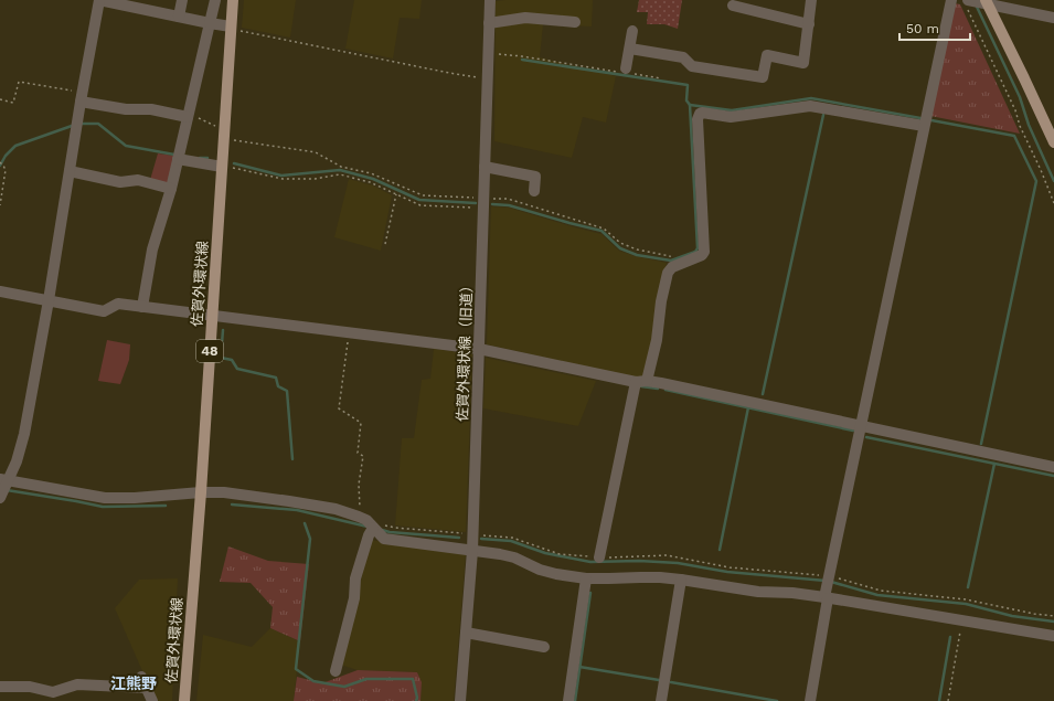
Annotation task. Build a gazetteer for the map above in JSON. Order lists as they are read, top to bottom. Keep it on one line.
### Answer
{"streets":{"main road":["佐賀外環状線","48"],"street":["佐賀外環状線（旧道）"]},"districts":["江熊野"],"scale_bar":"50 m"}
